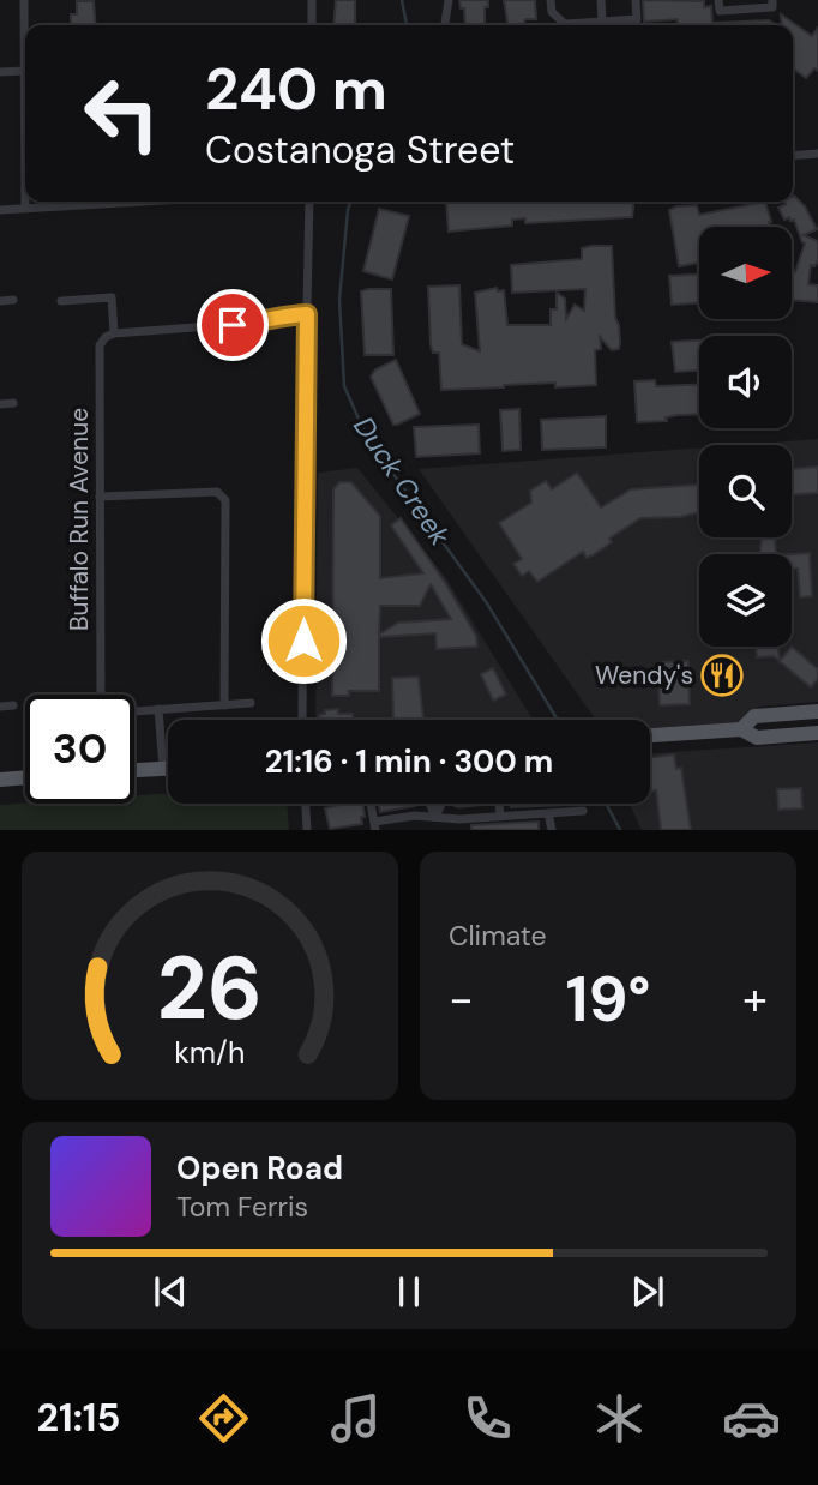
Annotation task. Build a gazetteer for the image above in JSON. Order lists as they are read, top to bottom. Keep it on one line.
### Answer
{"streets":{"street":["Buffalo Run Avenue"]},"water":["Duck Creek"],"places":{"restaurant":["Wendy's"]},"north":"right","page":{"turn":["240 m","Costanoga Street"],"limit":"30","trip":"21:16 · 1 min · 300 m","tile":"Climate","heat":["−","19°","+"],"song":["Open Road","Tom Ferris"],"tabs":"21:15","gauge":["26","km/h"]}}
